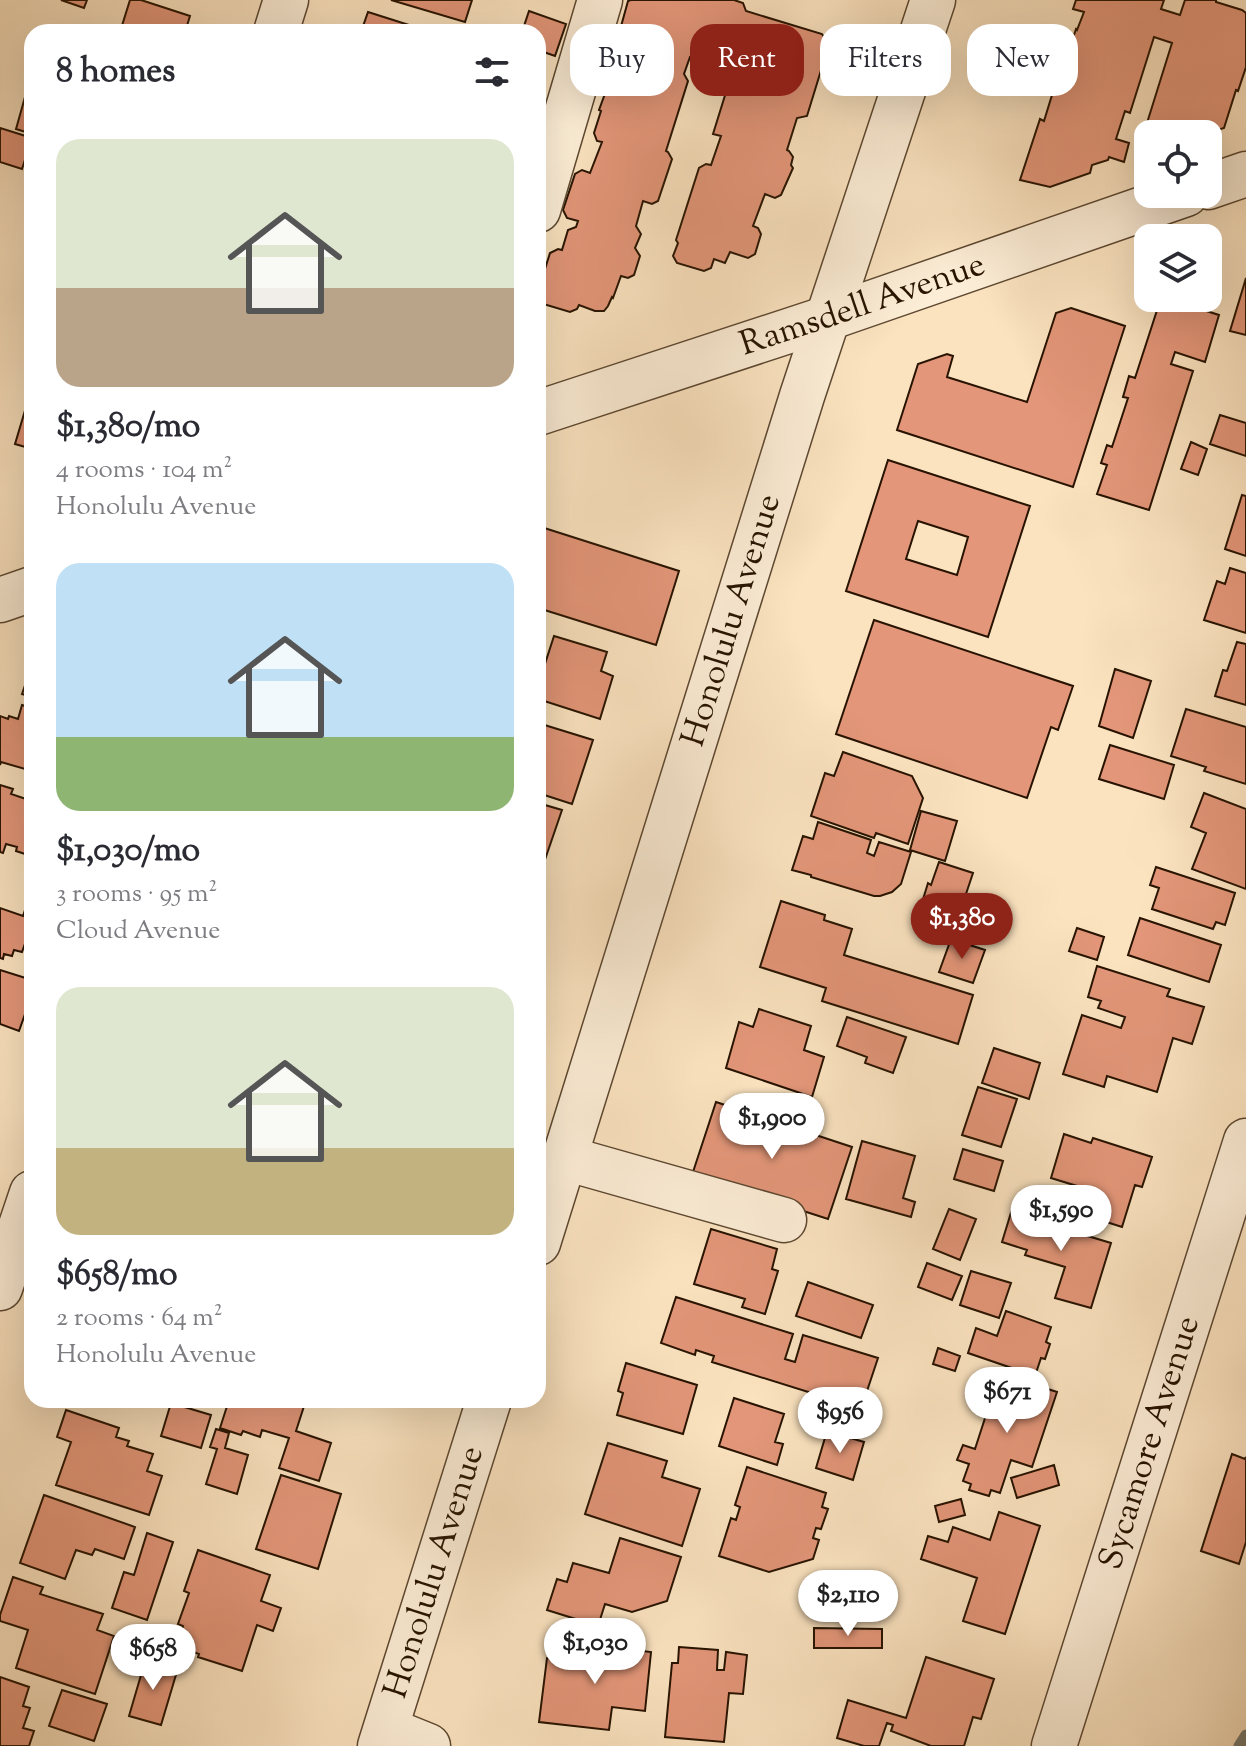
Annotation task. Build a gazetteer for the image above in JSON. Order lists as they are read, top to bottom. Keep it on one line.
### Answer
{"streets":{"street":["Ramsdell Avenue","Honolulu Avenue","Sycamore Avenue"]},"crossings":[["Ramsdell Avenue","Honolulu Avenue"]],"page":{"chip":["Buy","Rent","Filters","New"],"heading":"8 homes","list":[{"name":"$1,380/mo","note":"4 rooms · 104 m² · Honolulu Avenue"},{"name":"$1,030/mo","note":"3 rooms · 95 m² · Cloud Avenue"},{"name":"$658/mo","note":"2 rooms · 64 m² · Honolulu Avenue"}],"price":["$1,380","$1,900","$1,590","$671","$956","$2,110","$1,030","$658"]}}
